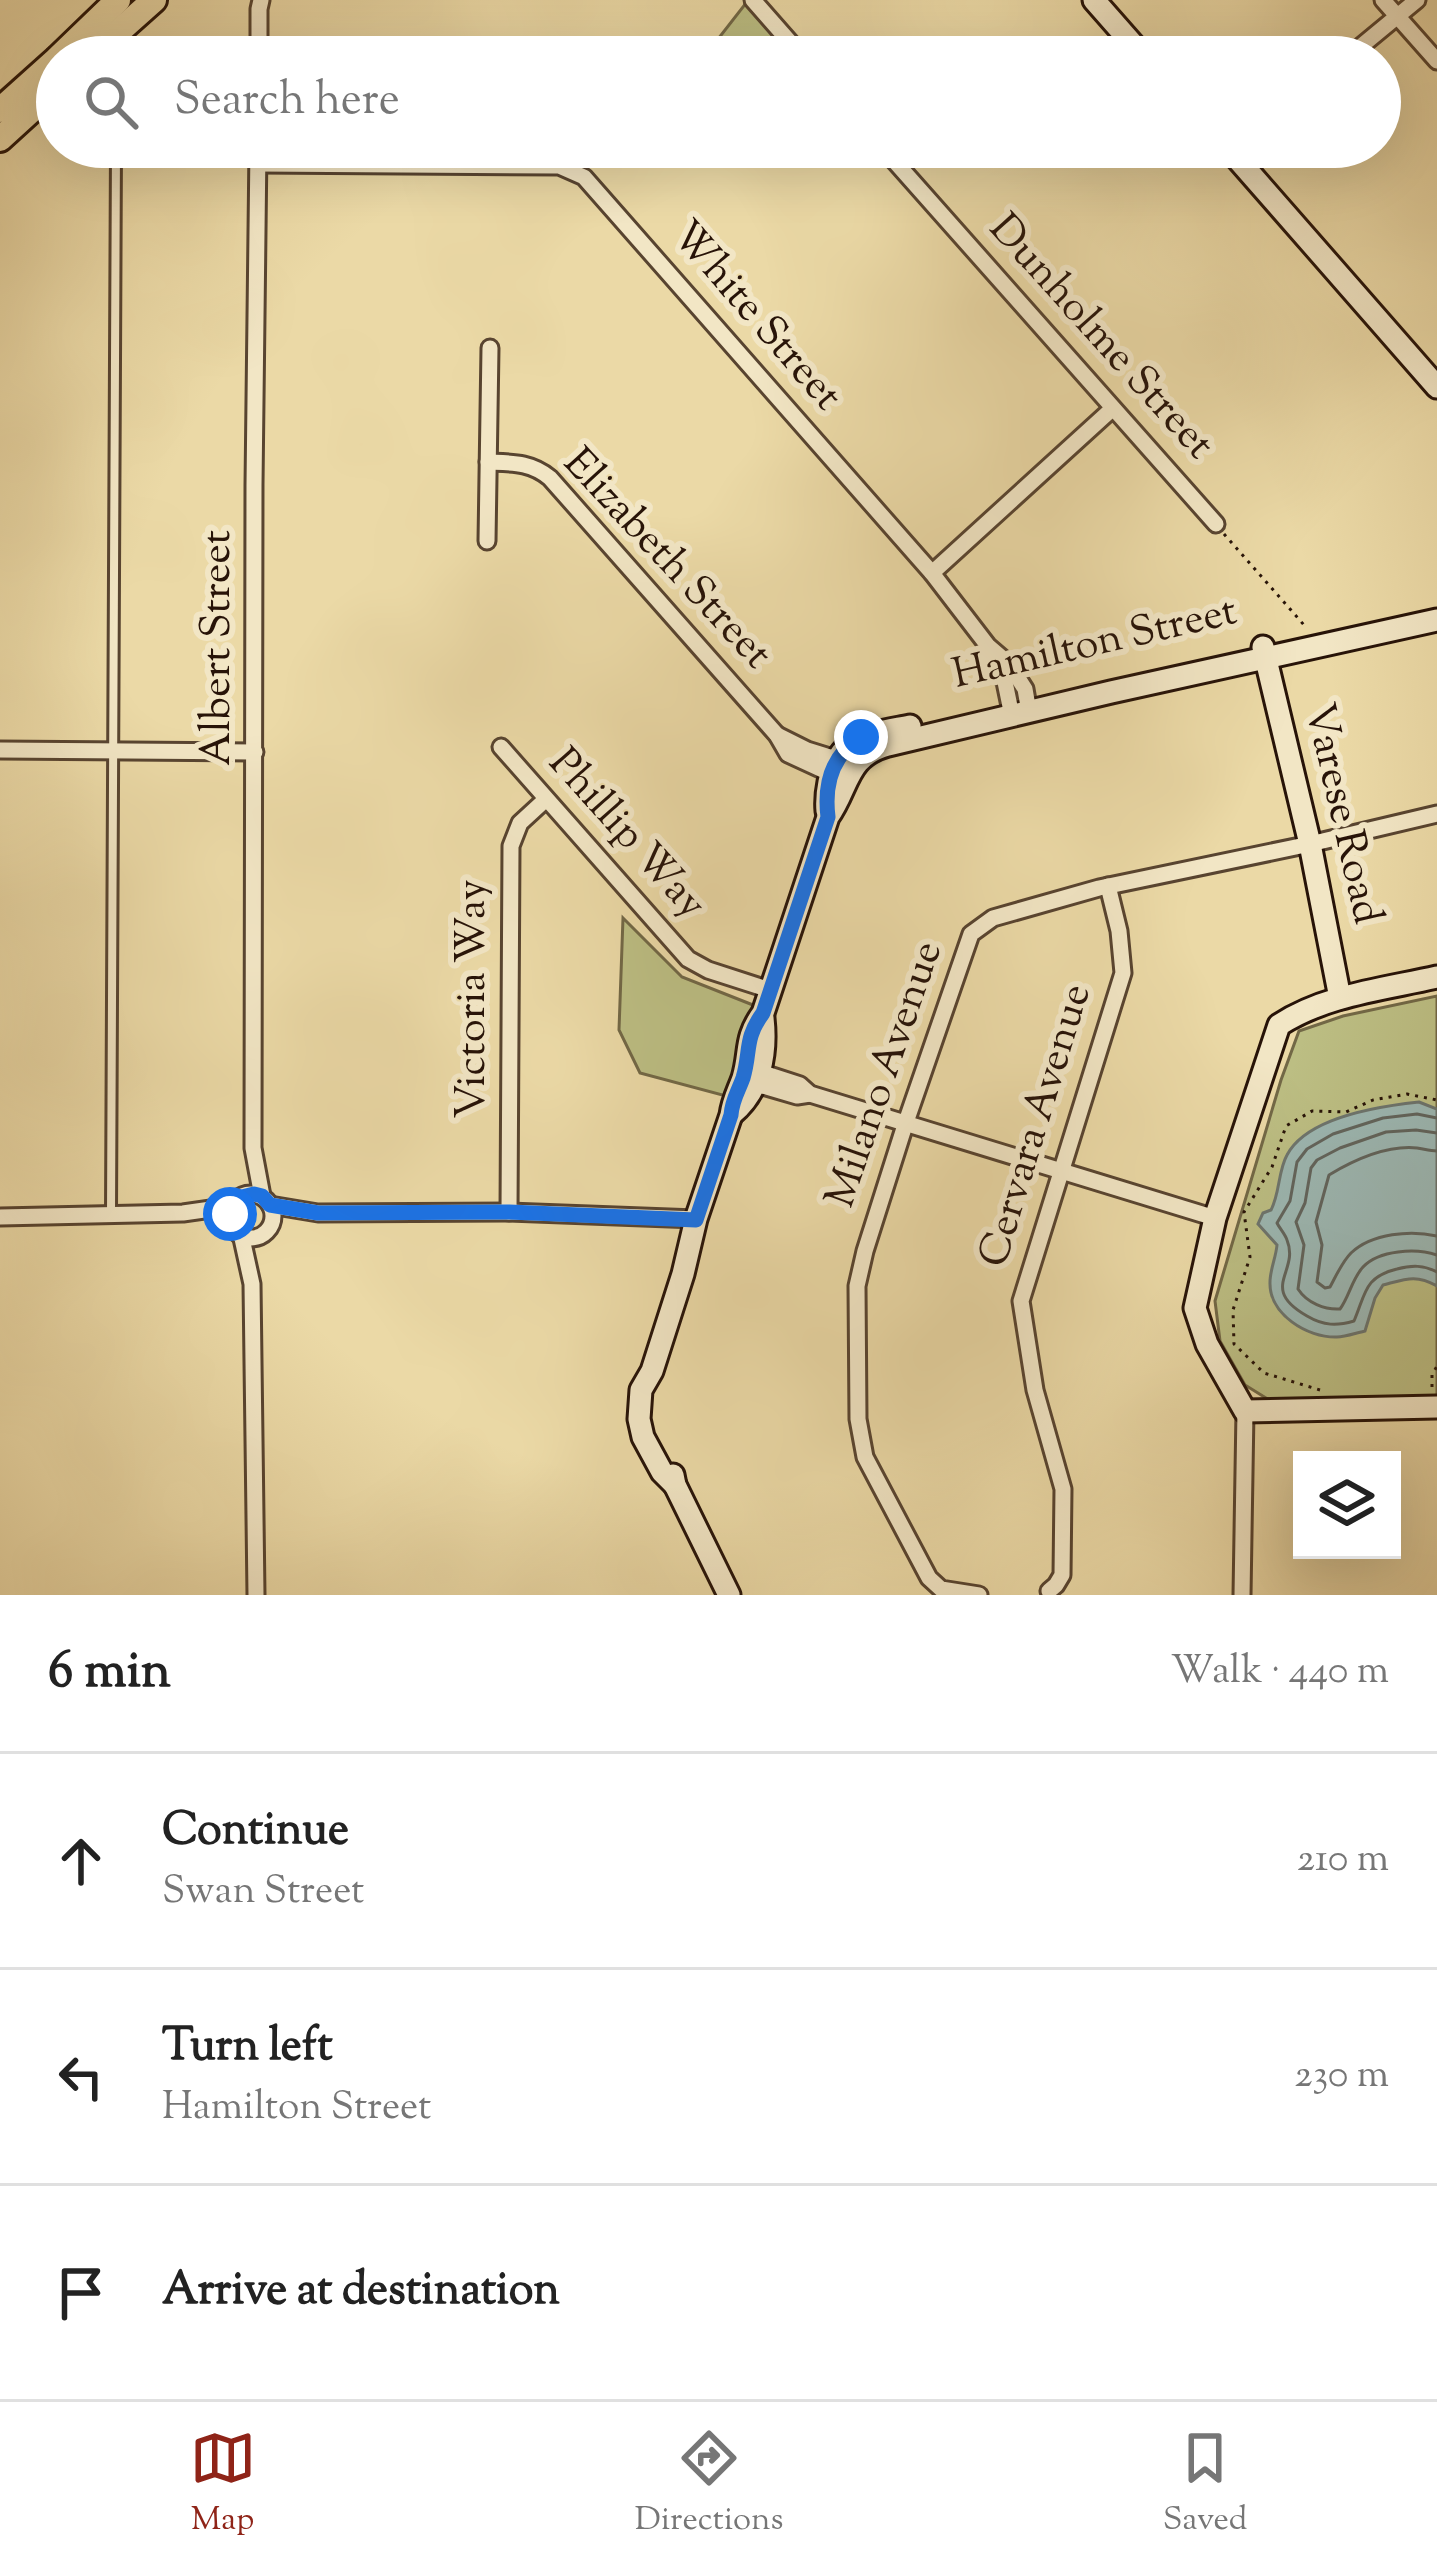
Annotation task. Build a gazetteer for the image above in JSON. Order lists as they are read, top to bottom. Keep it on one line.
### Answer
{"streets":{"street":["White Street","Dunholme Street","Elizabeth Street","Hamilton Street","Albert Street","Varese Road","Phillip Way","Victoria Way","Milano Avenue","Cervara Avenue"]},"crossings":[["White Street","Hamilton Street"],["Elizabeth Street","Hamilton Street"],["Hamilton Street","Varese Road"],["Varese Road","Milano Avenue"],["Phillip Way","Victoria Way"],["Milano Avenue","Cervara Avenue"]],"page":{"search":"Search here","heading":["6 min","Walk · 440 m"],"list":[["Continue","Swan Street","210 m"],["Turn left","Hamilton Street","230 m"],"Arrive at destination"],"nav":["Map","Directions","Saved"]}}
